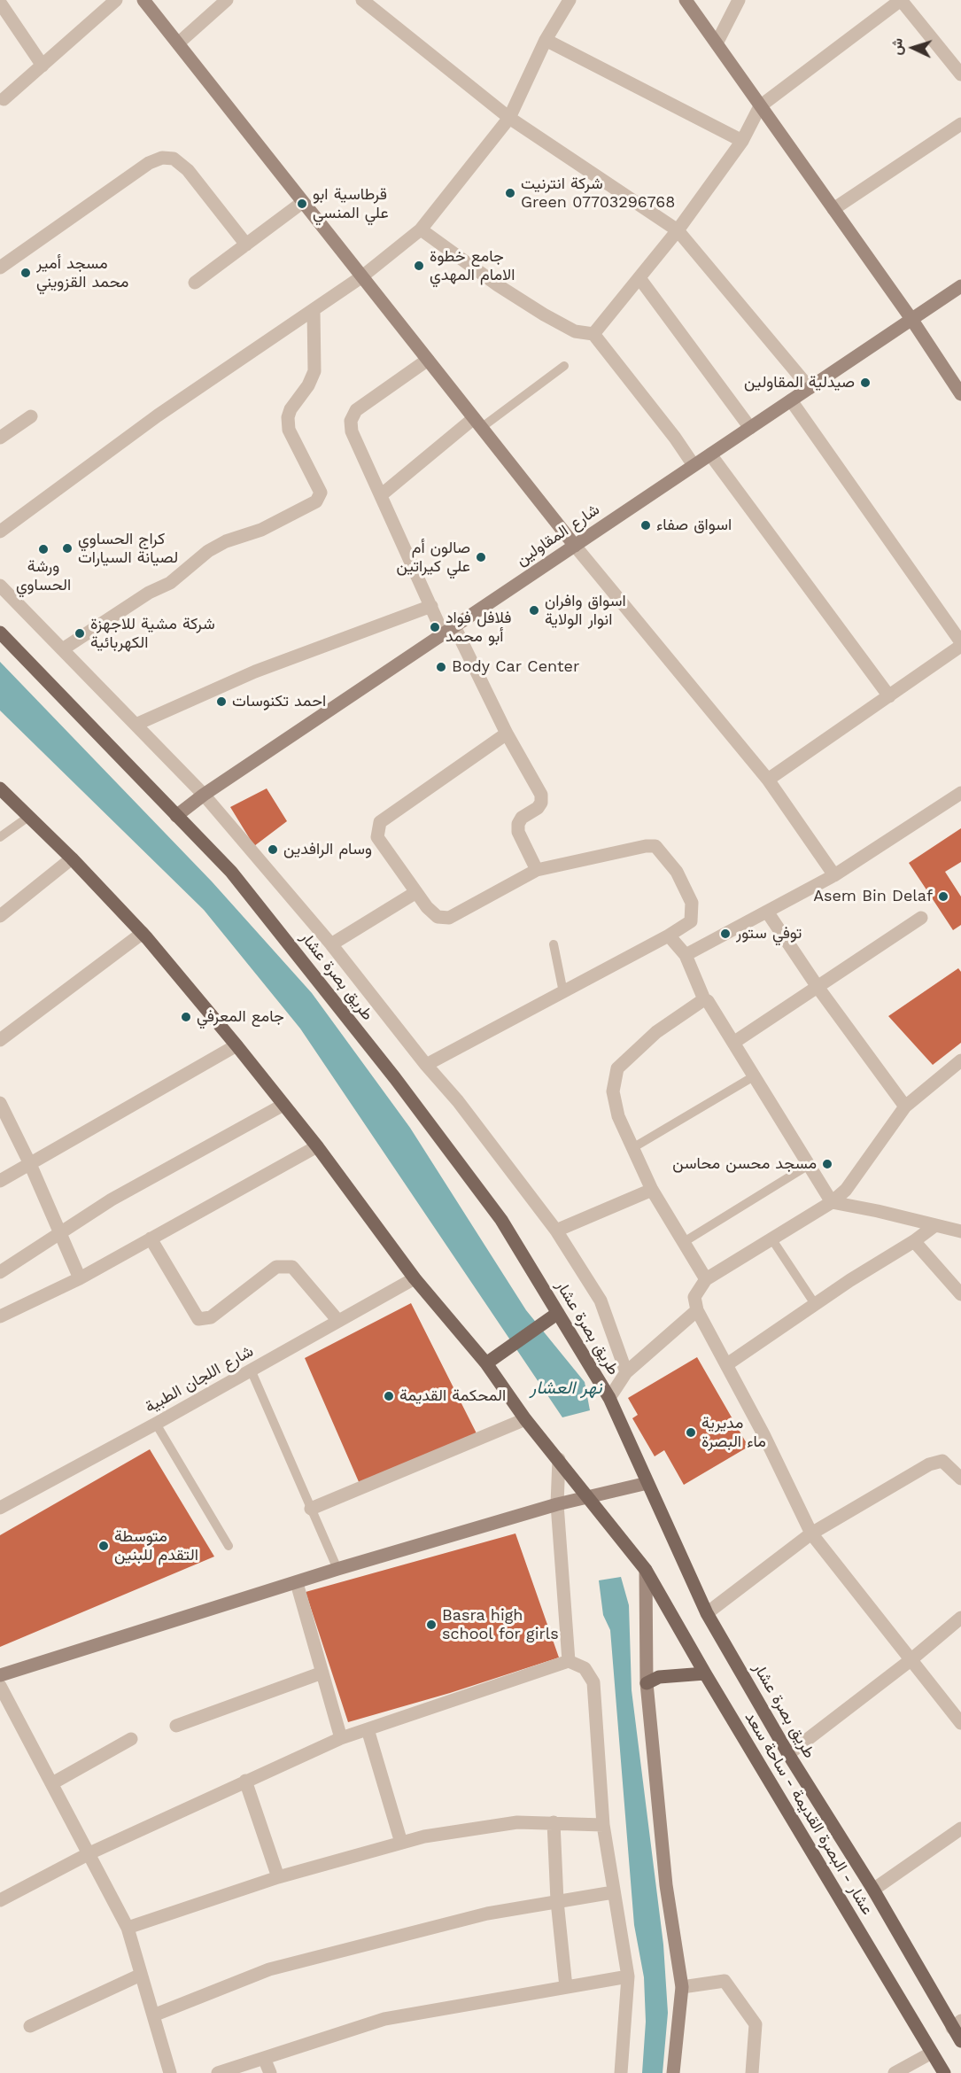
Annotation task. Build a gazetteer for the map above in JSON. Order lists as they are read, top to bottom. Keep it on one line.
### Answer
{"streets":{"main road":["طريق بصرة عشار","عشار - البصرة القديمة - ساحة سعد"],"street":["شارع المقاولين","شارع اللجان الطبية"]},"crossings":[["شارع المقاولين","طريق بصرة عشار"],["شارع اللجان الطبية","عشار - البصرة القديمة - ساحة سعد"]],"water":["نهر العشار"],"places":["شركة انترنيت Green 07703296768","قرطاسية ابو علي المنسي","جامع خطوة الامام المهدي","مسجد أمير محمد القزويني","صيدلية المقاولين","اسواق صفاء","كراج الحساوي لصيانة السيارات","ورشة الحساوي","صالون أم علي كيراتين","اسواق وافران انوار الولاية","فلافل فواد أبو محمد","شركة مشية للاجهزة الكهربائية","Body Car Center","احمد تكنوسات","وسام الرافدين","Asem Bin Delaf","توفي ستور","جامع المعرفي","مسجد محسن محاسن","المحكمة القديمة","مديرية ماء البصرة","متوسطة التقدم للبنين","Basra high school for girls"],"north":"left"}
